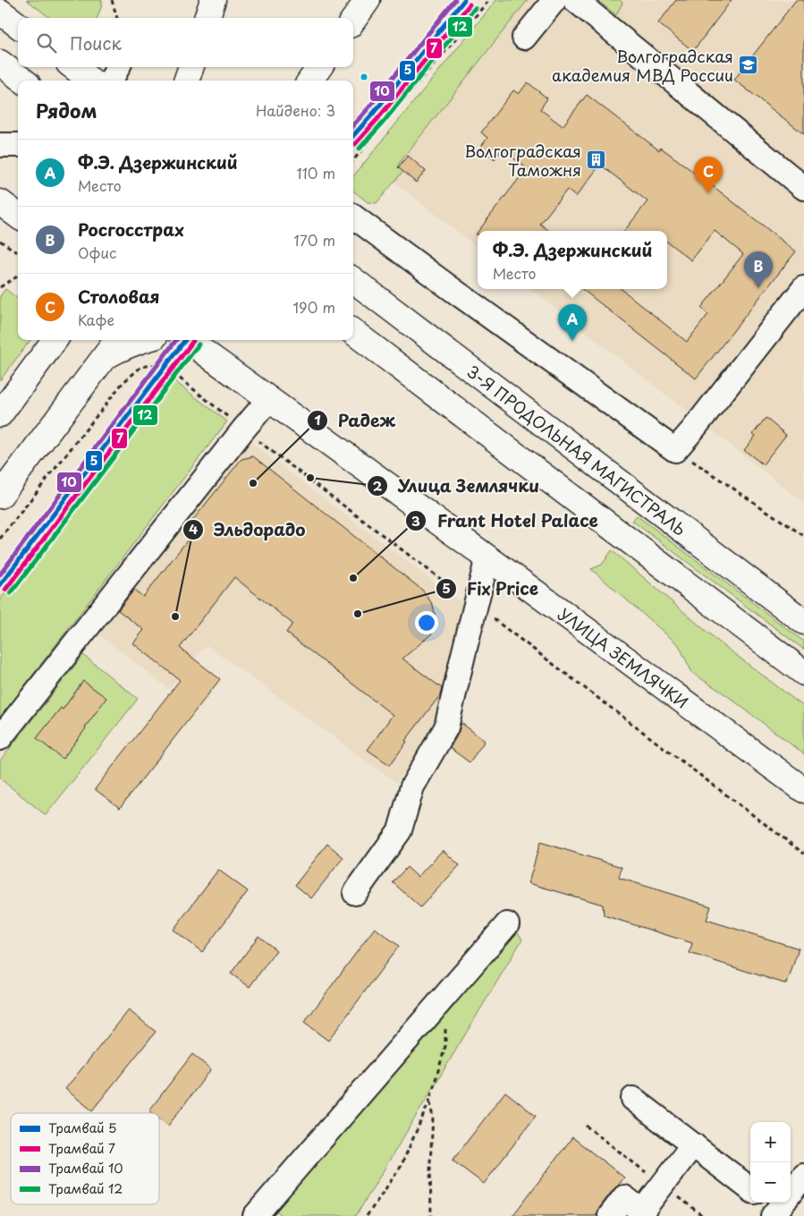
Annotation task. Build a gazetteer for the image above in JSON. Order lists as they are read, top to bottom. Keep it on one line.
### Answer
{"streets":{"main road":["3-Я ПРОДОЛЬНАЯ МАГИСТРАЛЬ","УЛИЦА ЗЕМЛЯЧКИ"]},"places":{"school or university":["Волгоградская академия МВД России"],"building":["Волгоградская Таможня"],"other":["Улица Землячки","Радеж","Frant Hotel Palace","Fix Price","Эльдорадо"]},"lines":["tram line 5","tram line 10","tram line 7","tram line 12"],"legend":["Трамвай 5","Трамвай 7","Трамвай 10","Трамвай 12"],"page":{"search":"Поиск","heading":["Рядом","Найдено: 3"],"list":[{"mark":"A","name":"Ф.Э. Дзержинский","note":"Место","value":"110 m"},{"mark":"B","name":"Росгосстрах","note":"Офис","value":"170 m"},{"mark":"C","name":"Столовая","note":"Кафе","value":"190 m"}],"pins":["C","B","A"],"popup":["Ф.Э. Дзержинский","Место"],"map_buttons":["+","−"]}}
